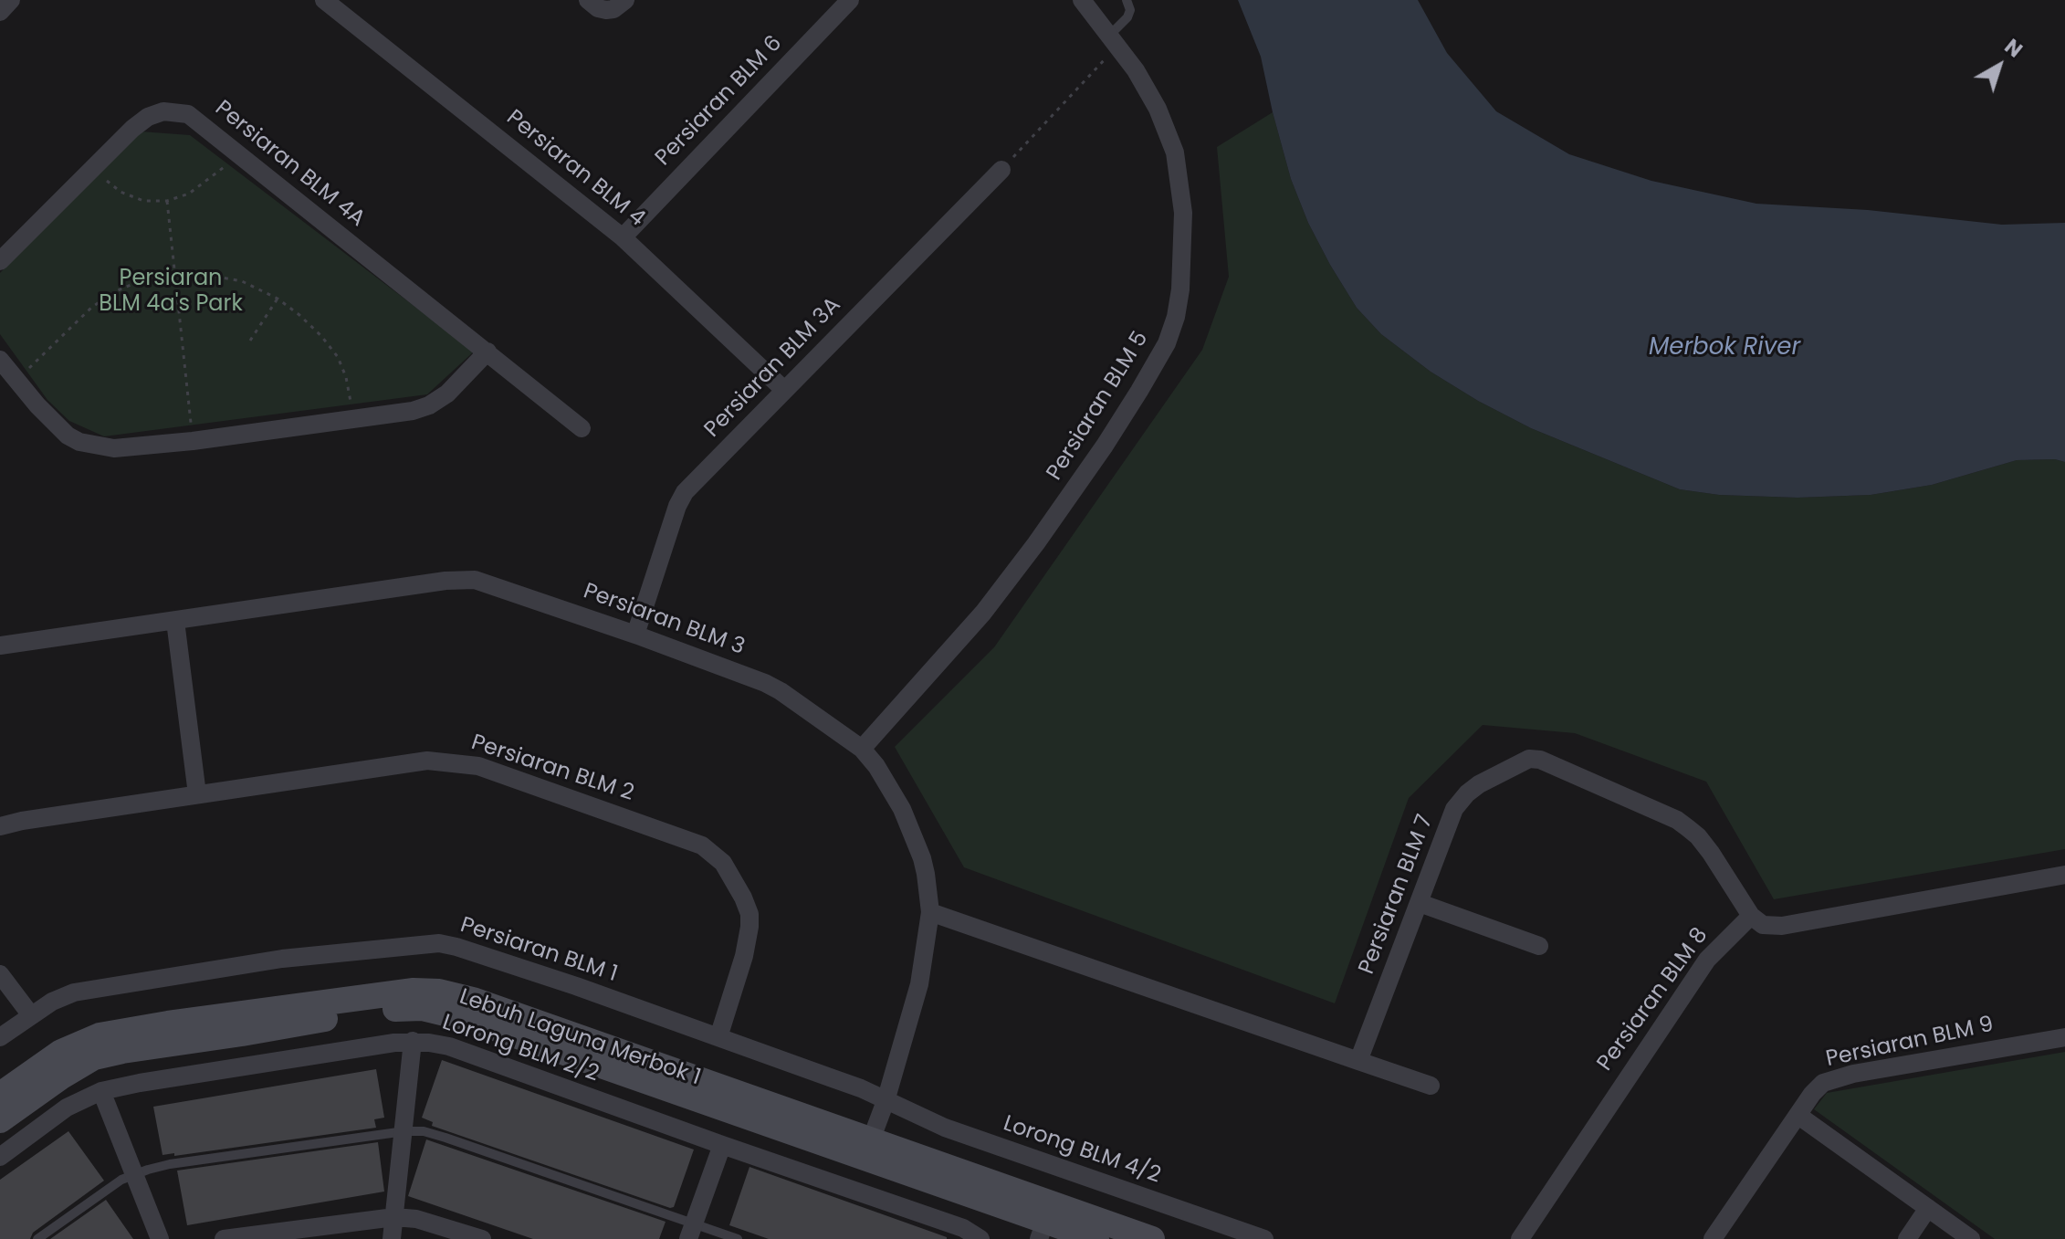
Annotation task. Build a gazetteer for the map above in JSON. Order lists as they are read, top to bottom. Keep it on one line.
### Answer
{"streets":{"street":["Persiaran BLM 6","Persiaran BLM 4A","Persiaran BLM 4","Persiaran BLM 3A","Persiaran BLM 5","Persiaran BLM 3","Persiaran BLM 2","Persiaran BLM 7","Persiaran BLM 1","Persiaran BLM 8","Lebuh Laguna Merbok 1","Persiaran BLM 9","Lorong BLM 2/2","Lorong BLM 4/2"]},"crossings":[["Persiaran BLM 6","Persiaran BLM 4"],["Persiaran BLM 4","Persiaran BLM 3A"],["Persiaran BLM 3A","Persiaran BLM 3"],["Persiaran BLM 5","Persiaran BLM 3"],["Persiaran BLM 3","Persiaran BLM 1"],["Persiaran BLM 3","Lebuh Laguna Merbok 1"],["Persiaran BLM 3","Lorong BLM 4/2"],["Persiaran BLM 2","Persiaran BLM 1"],["Persiaran BLM 7","Persiaran BLM 8"],["Persiaran BLM 1","Lorong BLM 4/2"]],"water":["Merbok River"],"parks":["Persiaran BLM 4a's Park"],"north":"top right"}
